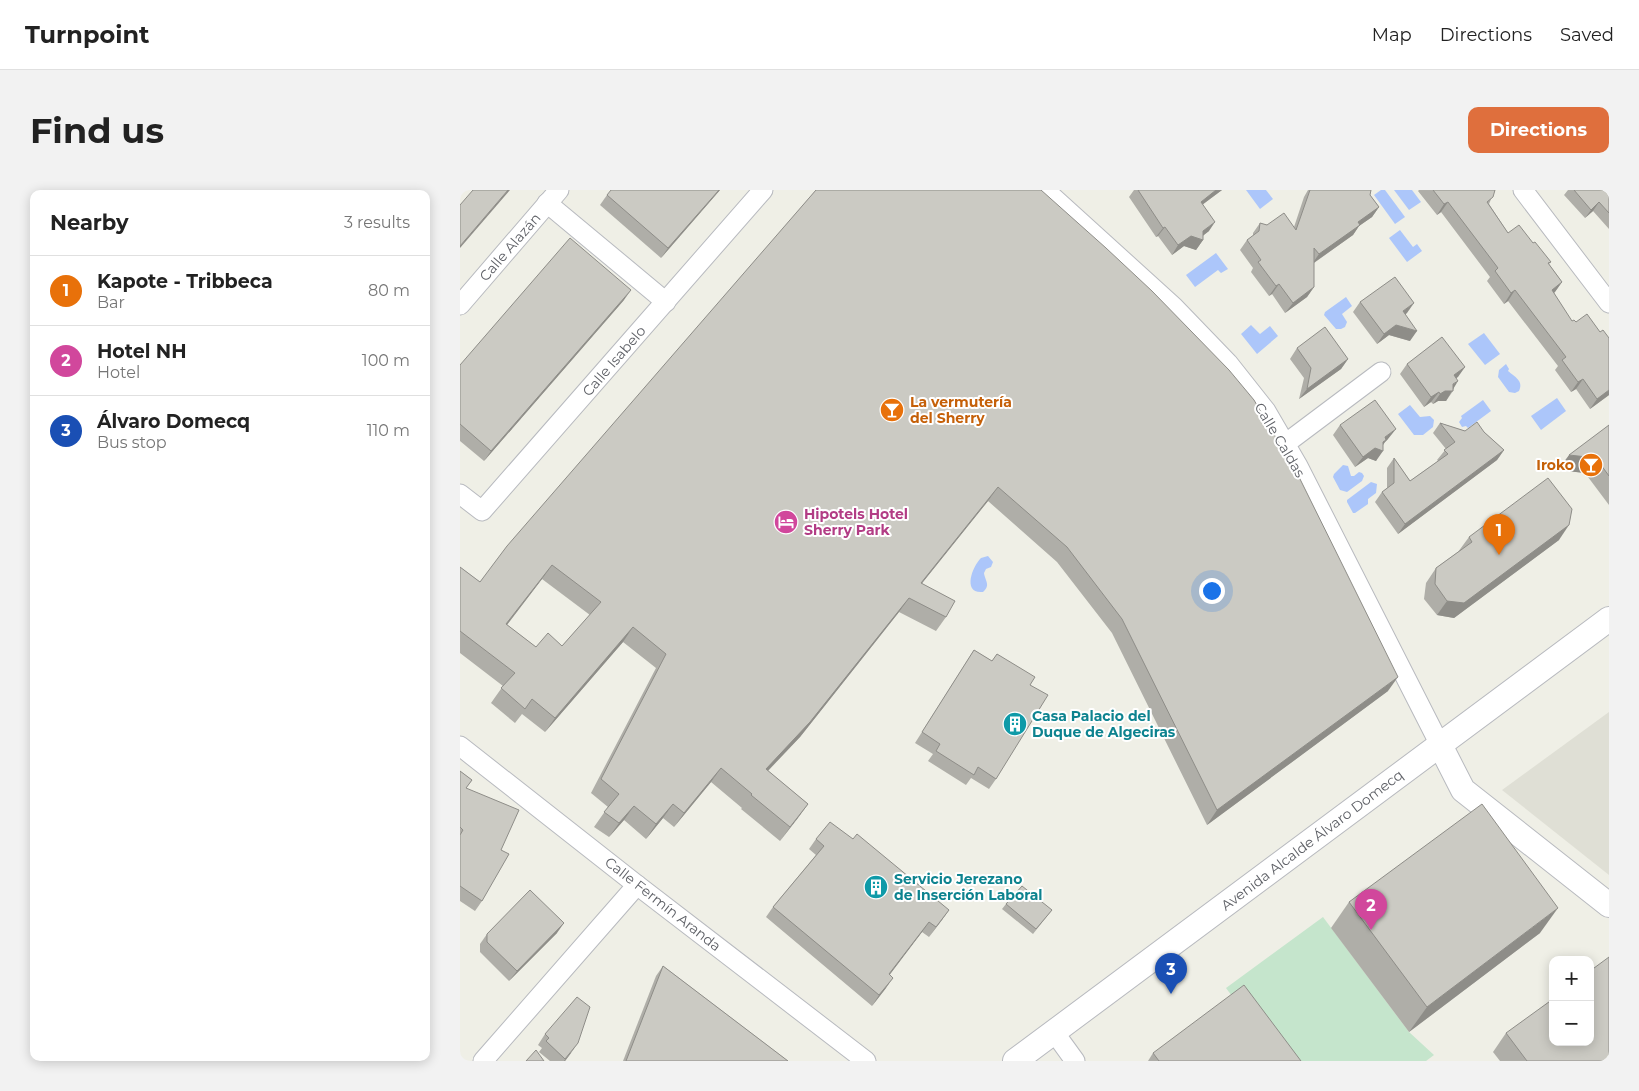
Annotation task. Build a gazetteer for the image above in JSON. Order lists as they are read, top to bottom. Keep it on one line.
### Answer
{"streets":{"street":["Calle Alazán","Calle Isabelo","Calle Caldas","Avenida Alcalde Álvaro Domecq","Calle Fermín Aranda"]},"crossings":[["Calle Caldas","Avenida Alcalde Álvaro Domecq"]],"places":{"bar":["La vermutería del Sherry","Iroko"],"hotel":["Hipotels Hotel Sherry Park"],"building":["Casa Palacio del Duque de Algeciras","Servicio Jerezano de Inserción Laboral"]},"page":{"header":"Turnpoint","nav":["Map","Directions","Saved"],"buttons":"Directions","title":"Find us","heading":["Nearby","3 results"],"list":[{"mark":"1","name":"Kapote - Tribbeca","note":"Bar","value":"80 m"},{"mark":"2","name":"Hotel NH","note":"Hotel","value":"100 m"},{"mark":"3","name":"Álvaro Domecq","note":"Bus stop","value":"110 m"}],"pins":["1","2","3"],"map_buttons":["+","−"]}}
